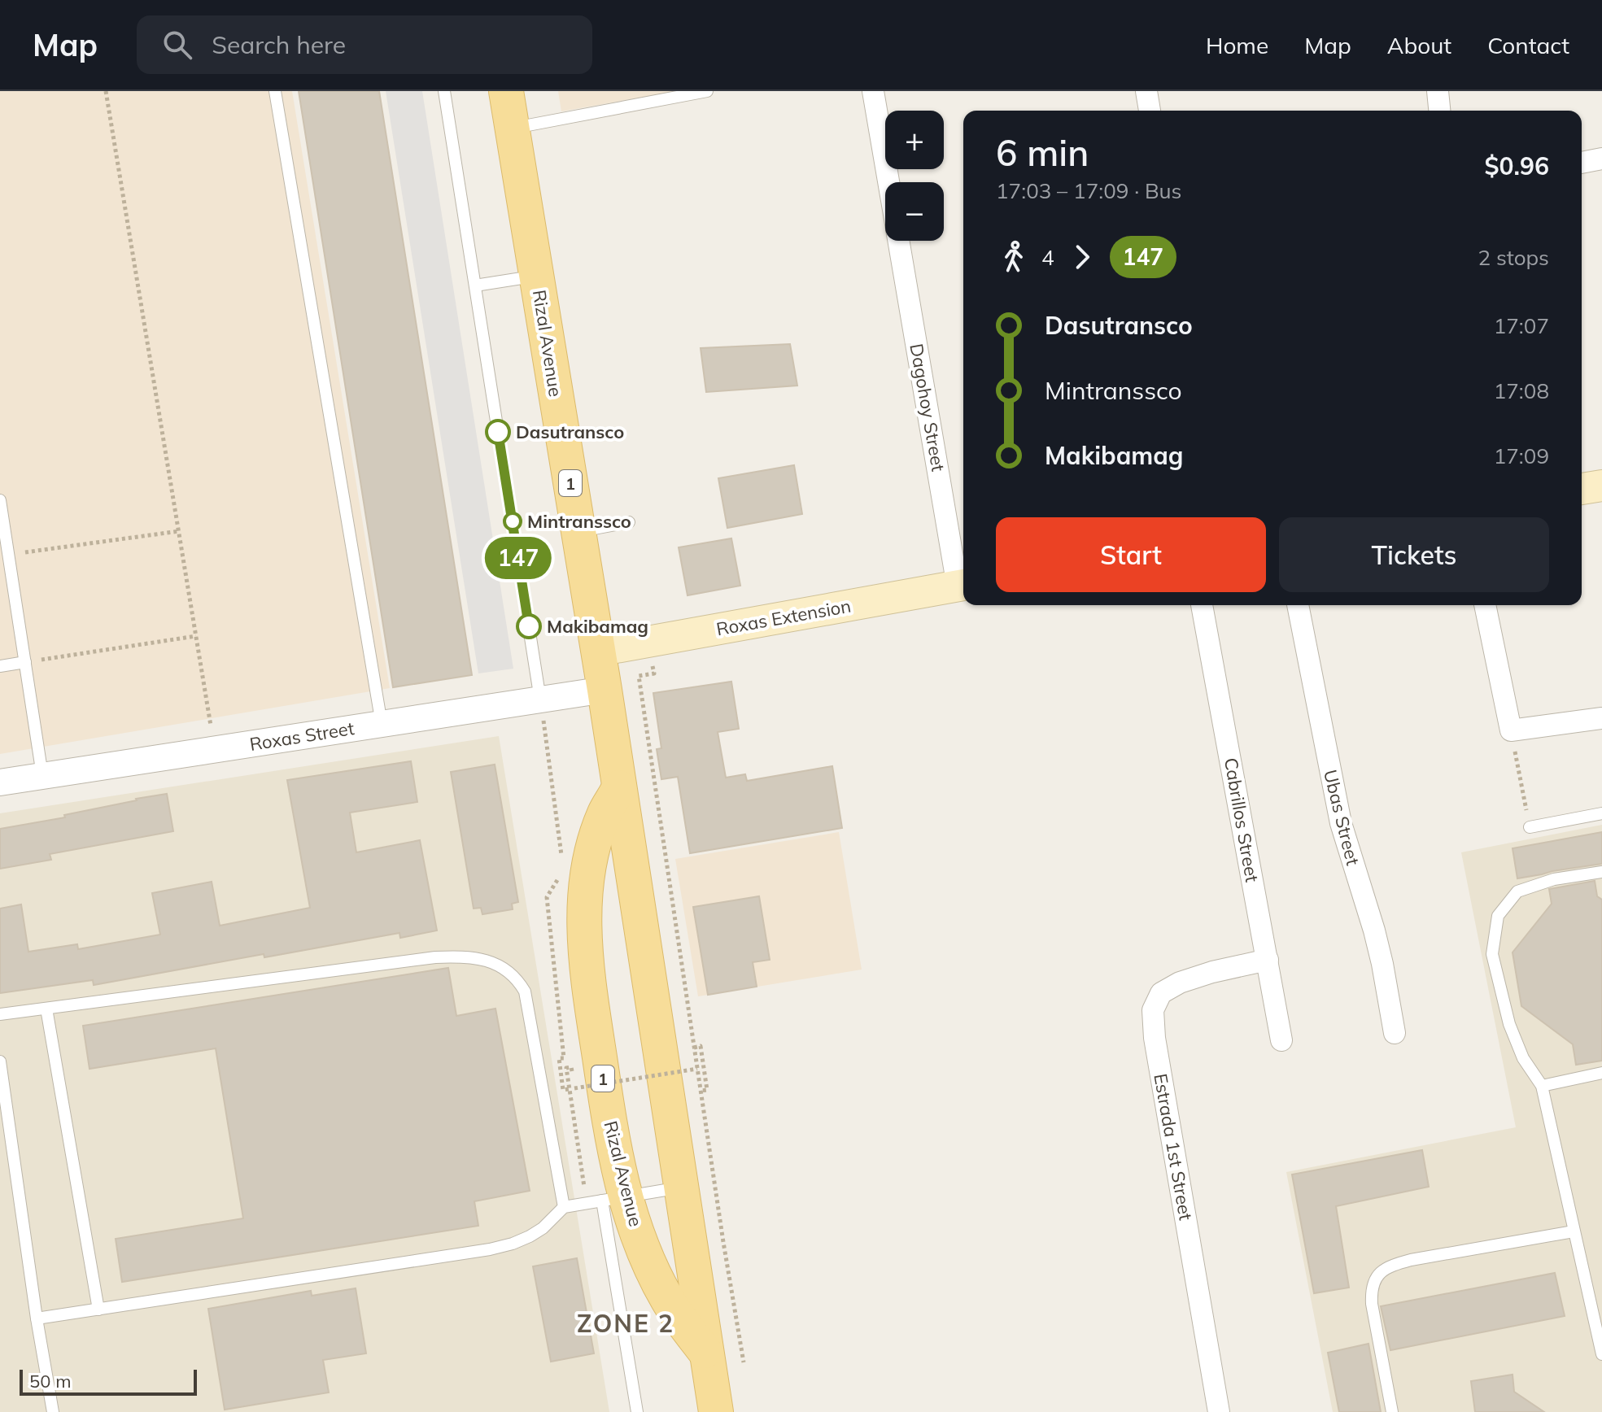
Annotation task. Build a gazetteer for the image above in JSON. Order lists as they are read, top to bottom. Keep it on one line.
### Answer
{"streets":{"main road":["Rizal Avenue","1","Roxas Extension"],"street":["Dagohoy Street","Roxas Street","Ubas Street","Cabrillos Street","Estrada 1st Street"]},"crossings":[["Rizal Avenue","Roxas Extension"],["Rizal Avenue","Roxas Street"],["Dagohoy Street","Roxas Extension"],["Cabrillos Street","Estrada 1st Street"]],"districts":["ZONE 2"],"places":["Dasutransco","Mintranssco","Makibamag"],"lines":["bus line 147"],"scale_bar":"50 m","page":{"header":"Map","search":"Search here","nav":["Home","Map","About","Contact"],"on_map":"147","map_buttons":["+","−"],"heading":["6 min","17:03 – 17:09 · Bus","$0.96"],"legs":["4","147","2 stops"],"list":[{"name":"Dasutransco","value":"17:07"},{"name":"Mintranssco","value":"17:08"},{"name":"Makibamag","value":"17:09"}],"buttons":["Start","Tickets"],"scale":"50 m"}}
